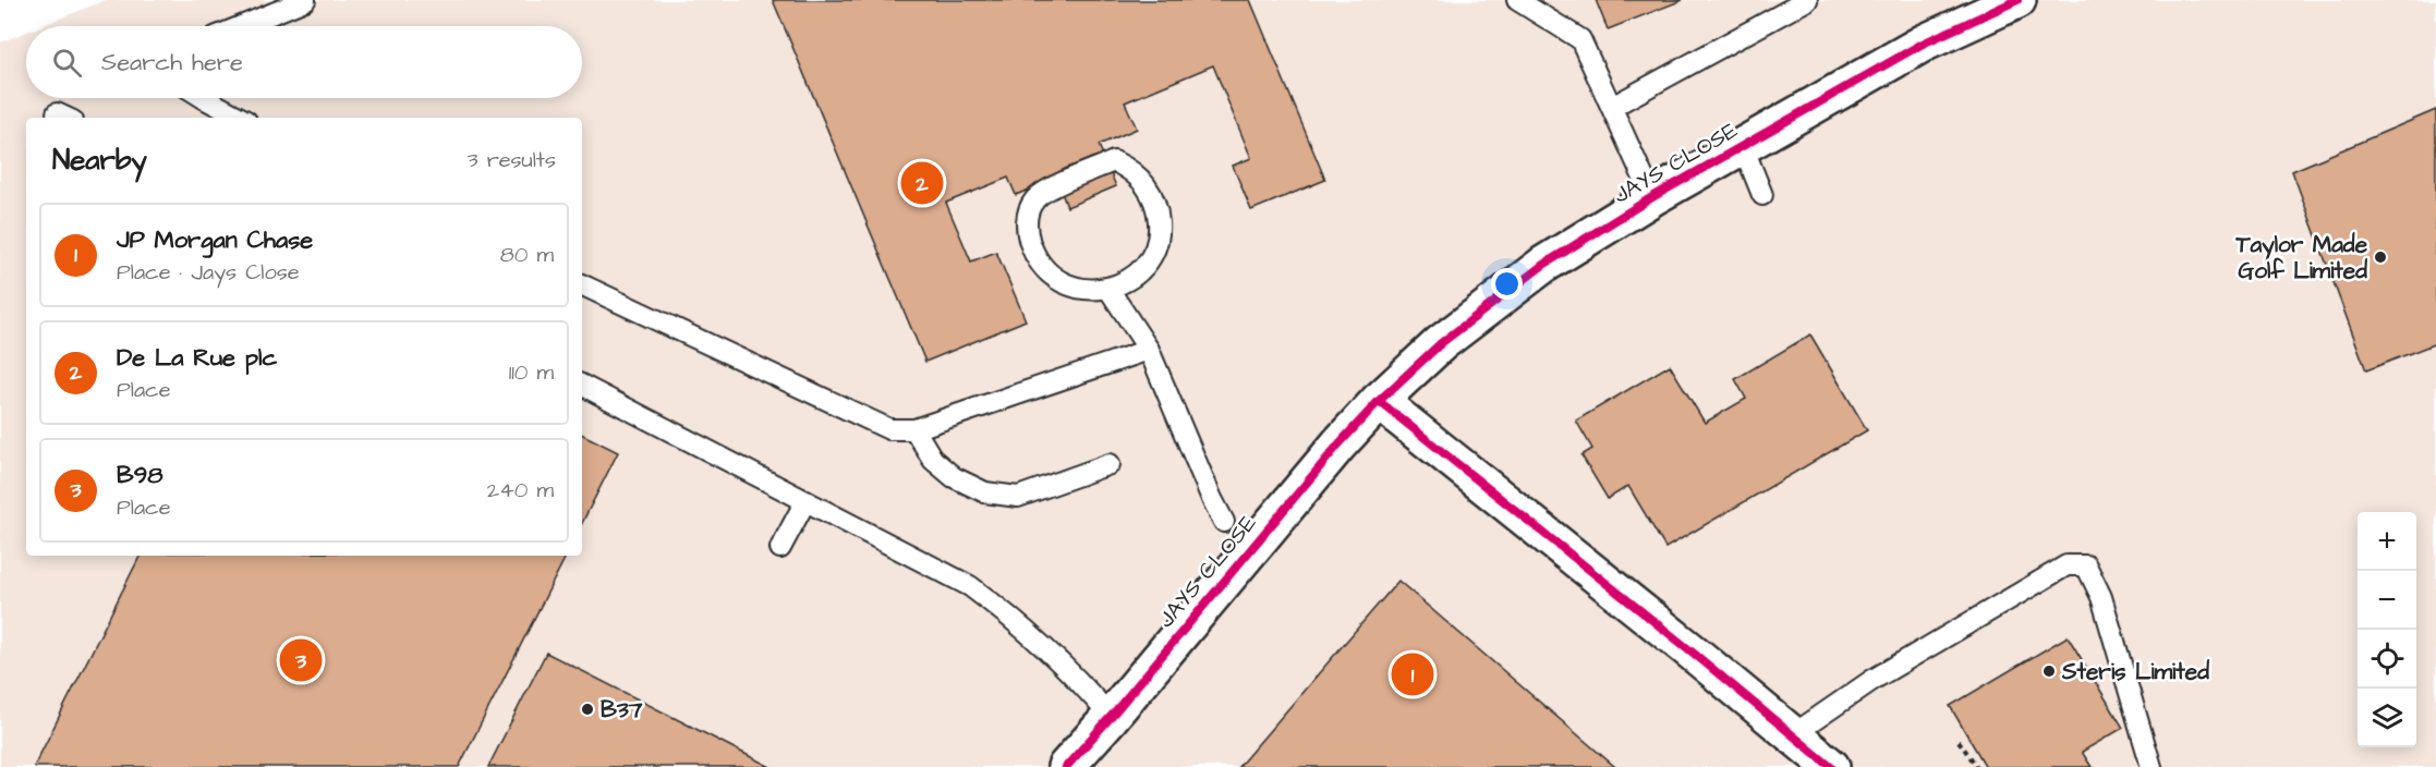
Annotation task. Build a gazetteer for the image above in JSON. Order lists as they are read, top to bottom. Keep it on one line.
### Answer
{"streets":{"street":["JAYS CLOSE"]},"places":["Taylor Made Golf Limited","Steris Limited","B37"],"page":{"search":"Search here","heading":["Nearby","3 results"],"pins":["2","3","1"],"list":[{"mark":"1","name":"JP Morgan Chase","note":"Place · Jays Close","value":"80 m"},{"mark":"2","name":"De La Rue plc","note":"Place","value":"110 m"},{"mark":"3","name":"B98","note":"Place","value":"240 m"}],"map_buttons":["+","−"]}}
